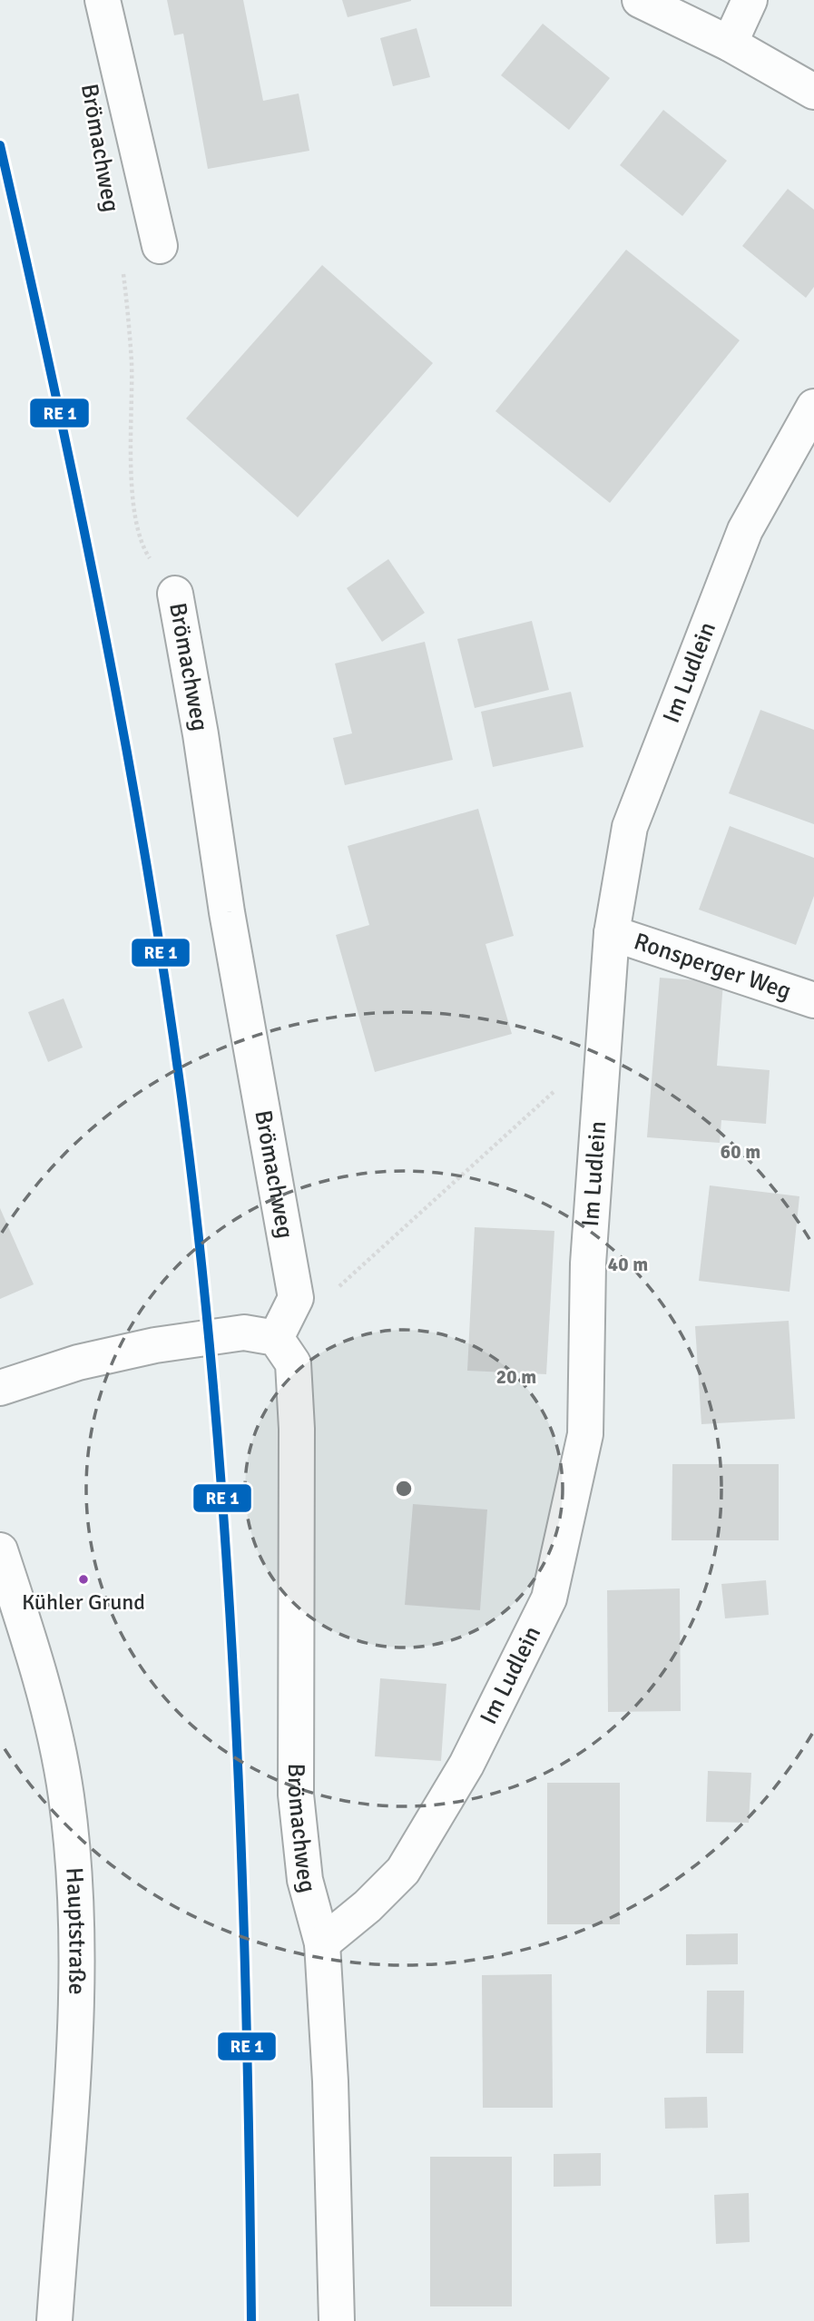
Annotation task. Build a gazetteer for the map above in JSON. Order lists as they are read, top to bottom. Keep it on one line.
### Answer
{"streets":{"street":["Brömachweg","Im Ludlein","Ronsperger Weg","Hauptstraße"]},"crossings":[["Brömachweg","Im Ludlein"],["Im Ludlein","Ronsperger Weg"]],"places":["Kühler Grund"],"rings":["60 m","40 m","20 m"]}
